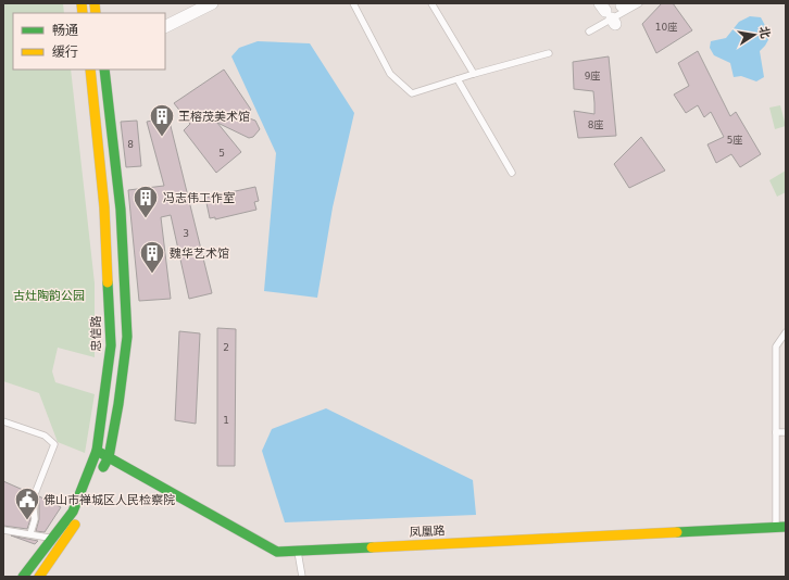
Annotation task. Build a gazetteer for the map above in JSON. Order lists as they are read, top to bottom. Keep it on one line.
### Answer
{"streets":{"main road":["忠信路","凤凰路"]},"crossings":[["忠信路","凤凰路"]],"parks":["古灶陶韵公园"],"places":{"building":["王榕茂美术馆","冯志伟工作室","魏华艺术馆"],"public building":["佛山市禅城区人民检察院"]},"house_numbers":["10座","9座","8座","5座","8","5","3","2","1"],"legend":["畅通","缓行"],"north":"right"}
